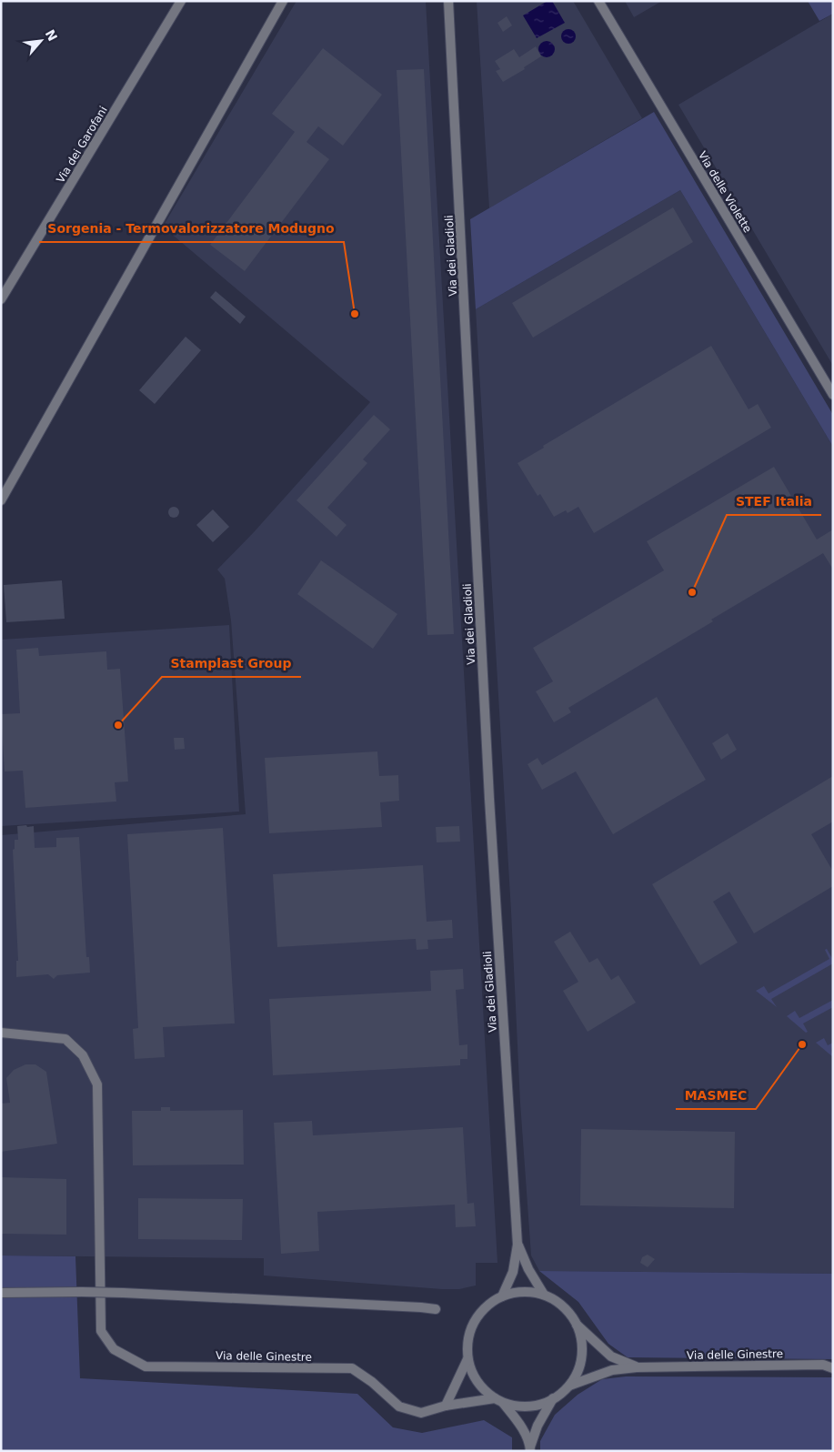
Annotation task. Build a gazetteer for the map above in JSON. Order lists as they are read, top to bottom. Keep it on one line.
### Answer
{"streets":{"street":["Via dei Garofani","Via delle Violette","Via dei Gladioli","Via delle Ginestre"]},"crossings":[["Via dei Gladioli","Via delle Ginestre"]],"places":["Sorgenia - Termovalorizzatore Modugno","STEF Italia","Stamplast Group","MASMEC"],"north":"top right"}
